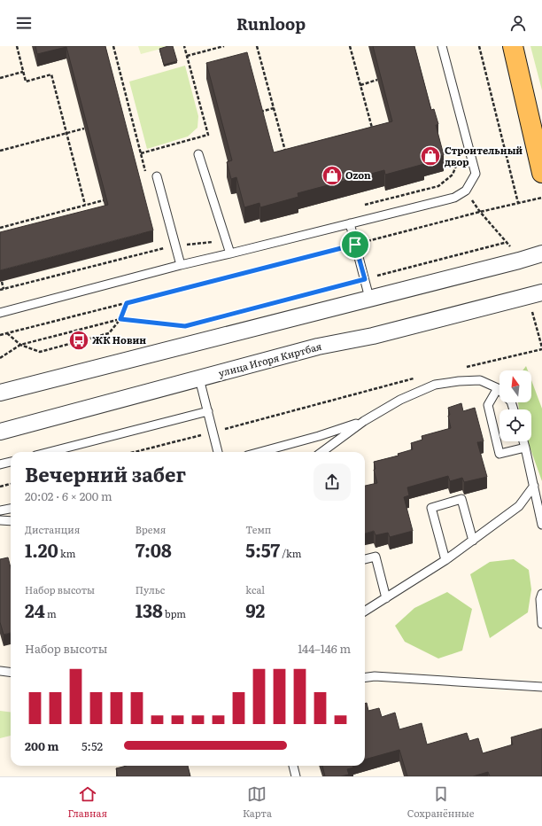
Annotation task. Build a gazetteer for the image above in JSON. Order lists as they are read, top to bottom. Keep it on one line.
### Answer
{"streets":{"street":["улица Игоря Киртбая"]},"places":{"shop":["Строительный двор","Ozon"],"bus stop":["ЖК Новин"]},"north":"top","page":{"header":"Runloop","heading":["Вечерний забег","20:02 · 6 × 200 m"],"stats":[["Дистанция","1.20 km"],["Время","7:08"],["Темп","5:57 /km"],["Набор высоты","24 m"],["Пульс","138 bpm"],["kcal","92"]],"chart":["Набор высоты","144–146 m"],"list":[{"name":"200 m","note":"5:52"}],"tabs":["Главная","Карта","Сохранённые"]}}
